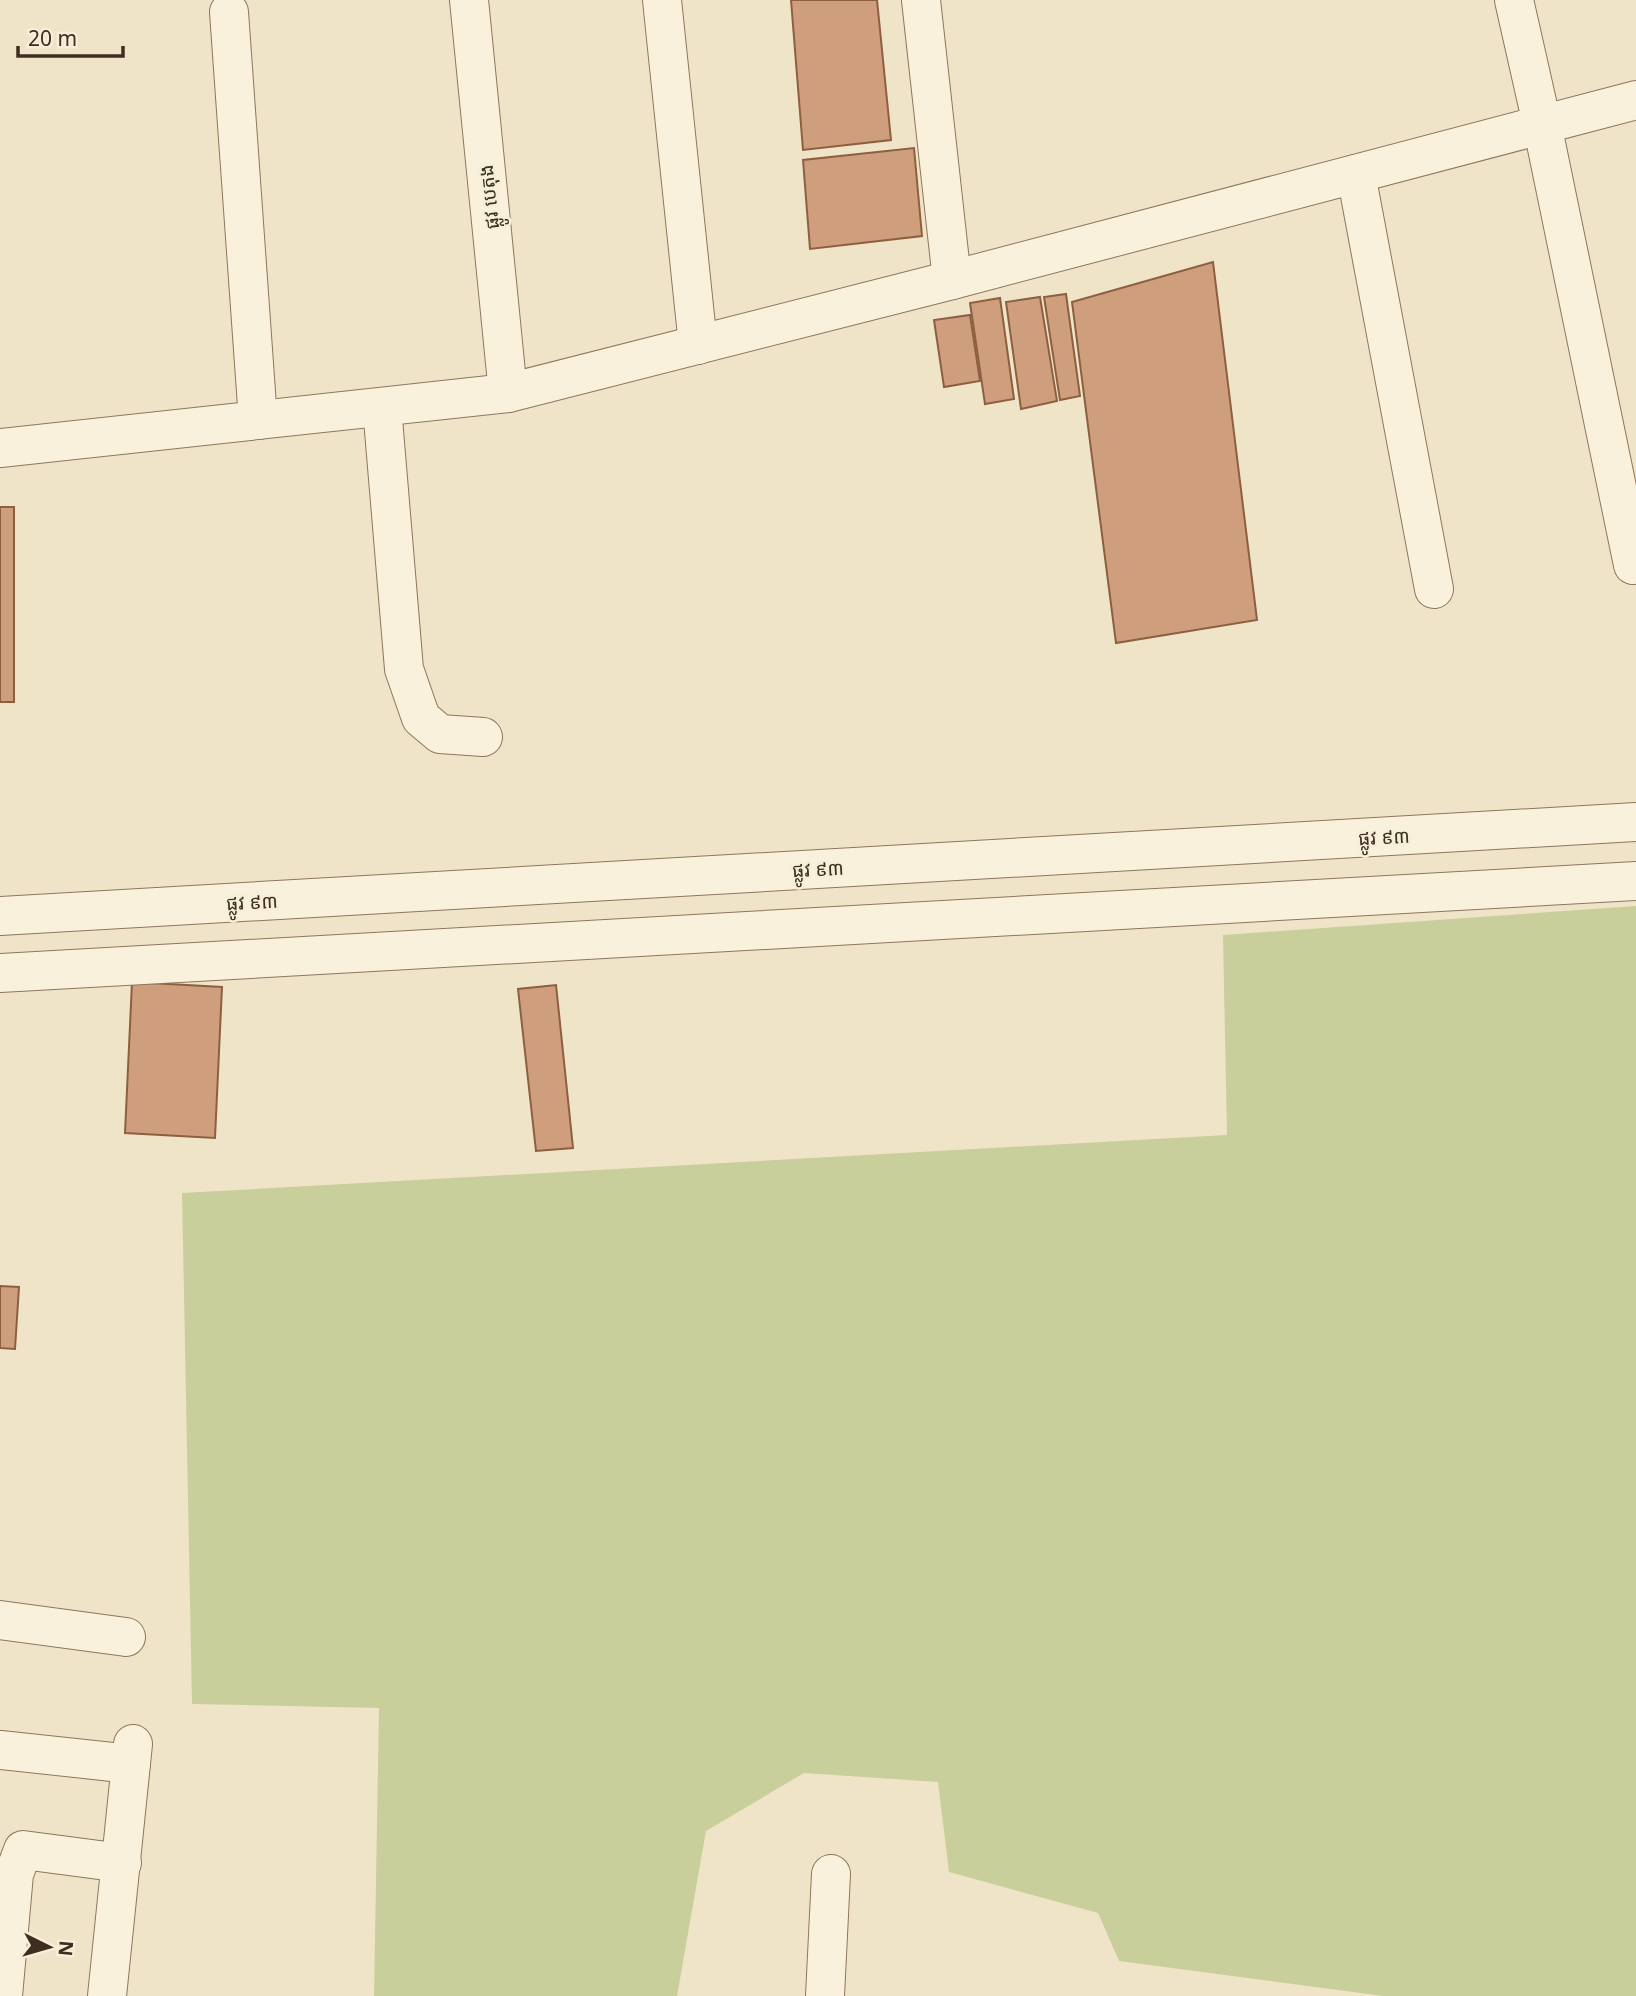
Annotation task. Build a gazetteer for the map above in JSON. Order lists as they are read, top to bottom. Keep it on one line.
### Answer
{"streets":{"street":["ផ្លូវ បេតុង","ផ្លូវ ៩៣"]},"scale_bar":"20 m","north":"right"}
